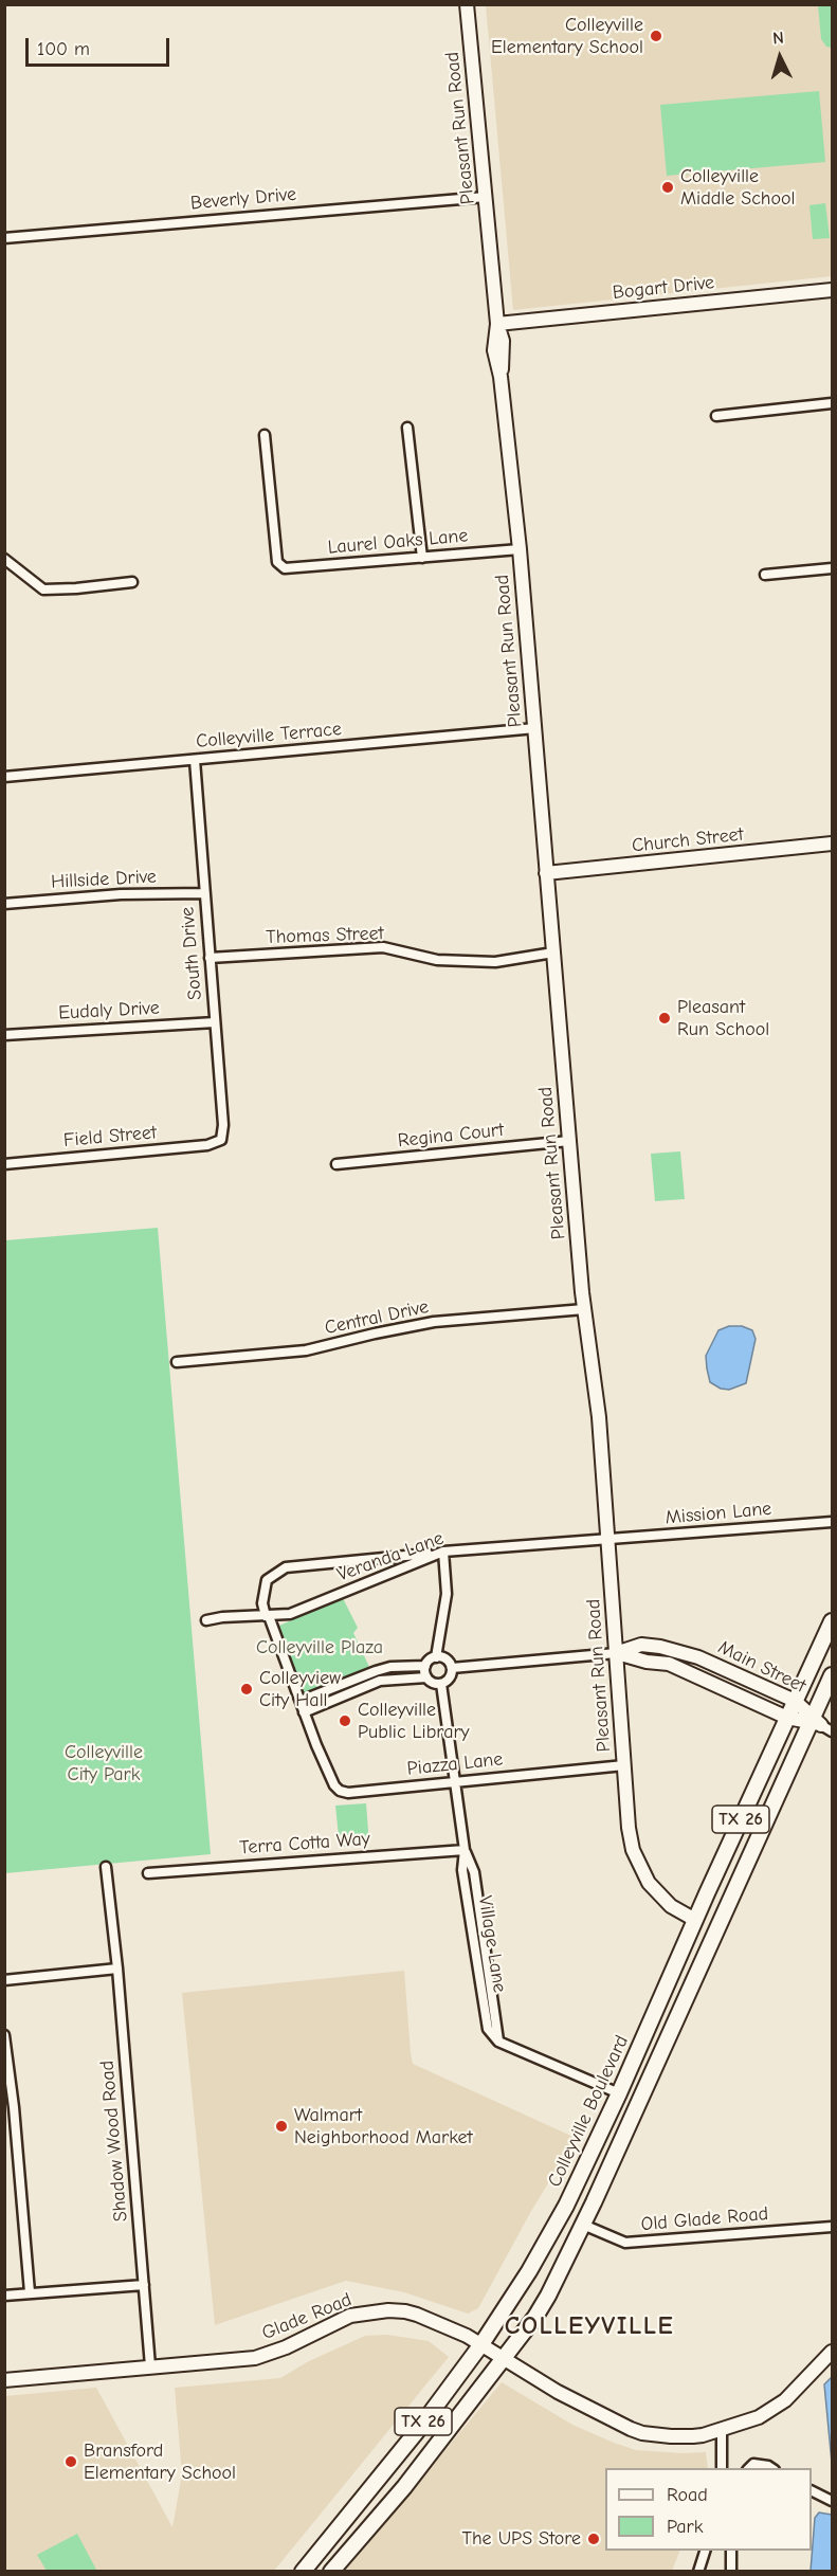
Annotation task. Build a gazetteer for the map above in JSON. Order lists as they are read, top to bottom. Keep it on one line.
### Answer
{"streets":{"main road":["TX 26","Colleyville Boulevard"],"street":["Pleasant Run Road","Beverly Drive","Bogart Drive","Laurel Oaks Lane","Colleyville Terrace","Church Street","Hillside Drive","Thomas Street","South Drive","Eudaly Drive","Regina Court","Field Street","Central Drive","Mission Lane","Veranda Lane","Main Street","Piazza Lane","Terra Cotta Way","Village Lane","Shadow Wood Road","Old Glade Road","Glade Road"]},"crossings":[["Pleasant Run Road","Beverly Drive"],["Pleasant Run Road","Bogart Drive"],["Pleasant Run Road","Laurel Oaks Lane"],["Pleasant Run Road","Colleyville Terrace"],["Pleasant Run Road","Church Street"],["Pleasant Run Road","Thomas Street"],["Pleasant Run Road","Regina Court"],["Pleasant Run Road","Central Drive"],["Pleasant Run Road","Mission Lane"],["Pleasant Run Road","Veranda Lane"],["Pleasant Run Road","Main Street"],["Pleasant Run Road","Piazza Lane"],["Pleasant Run Road","Colleyville Boulevard"],["Colleyville Terrace","South Drive"],["Hillside Drive","South Drive"],["Thomas Street","South Drive"],["South Drive","Eudaly Drive"],["South Drive","Field Street"],["Mission Lane","Veranda Lane"],["Main Street","TX 26"],["Main Street","Village Lane"],["Main Street","Colleyville Boulevard"],["Piazza Lane","Village Lane"],["TX 26","Old Glade Road"],["TX 26","Glade Road"],["Terra Cotta Way","Village Lane"],["Village Lane","Colleyville Boulevard"],["Colleyville Boulevard","Glade Road"],["Shadow Wood Road","Glade Road"]],"districts":["COLLEYVILLE"],"parks":["Colleyville Plaza","Colleyville City Park"],"places":["Colleyville Elementary School","Colleyville Middle School","Pleasant Run School","Colleyview City Hall","Colleyville Public Library","Walmart Neighborhood Market","Bransford Elementary School","The UPS Store"],"legend":["Road","Park"],"scale_bar":"100 m","north":"top"}
